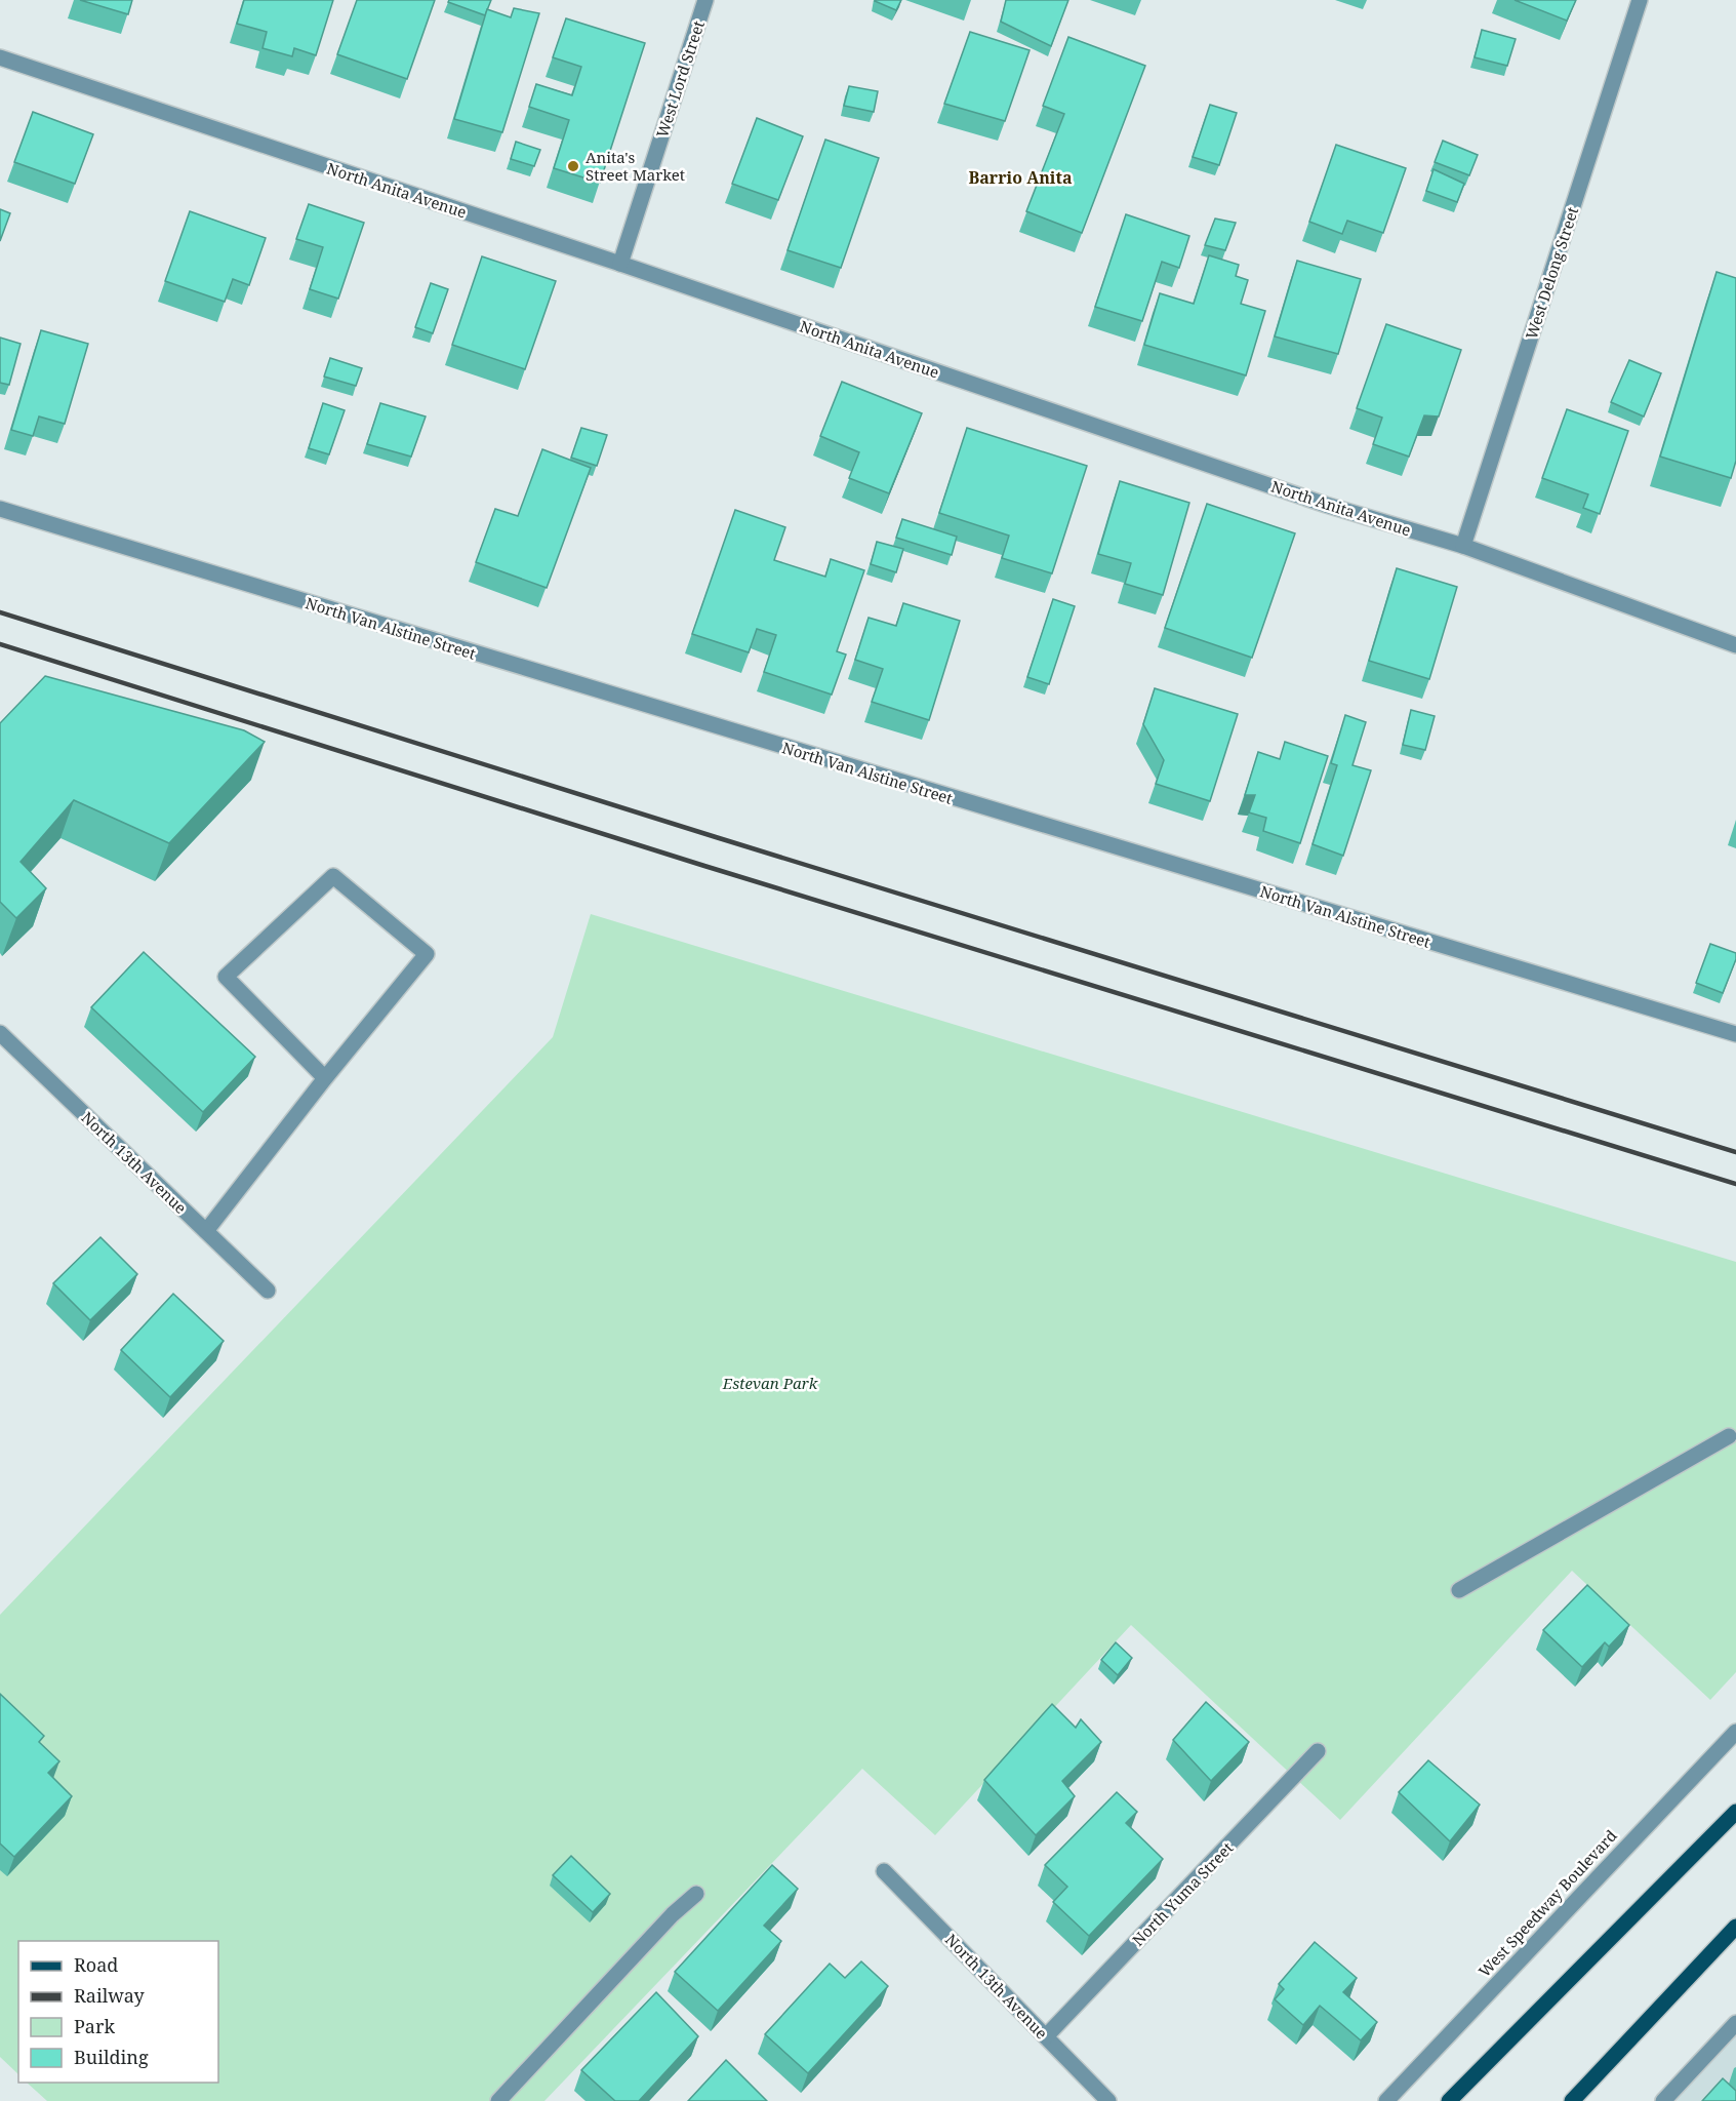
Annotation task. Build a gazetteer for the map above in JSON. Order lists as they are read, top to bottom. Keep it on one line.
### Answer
{"streets":{"street":["West Lord Street","North Anita Avenue","West Delong Street","North Van Alstine Street","North 13th Avenue","North Yuma Street","West Speedway Boulevard"]},"crossings":[["West Lord Street","North Anita Avenue"],["North Anita Avenue","West Delong Street"],["North 13th Avenue","North Yuma Street"]],"districts":["Barrio Anita"],"parks":["Estevan Park"],"places":["Anita's Street Market"],"legend":["Road","Railway","Park","Building"]}
